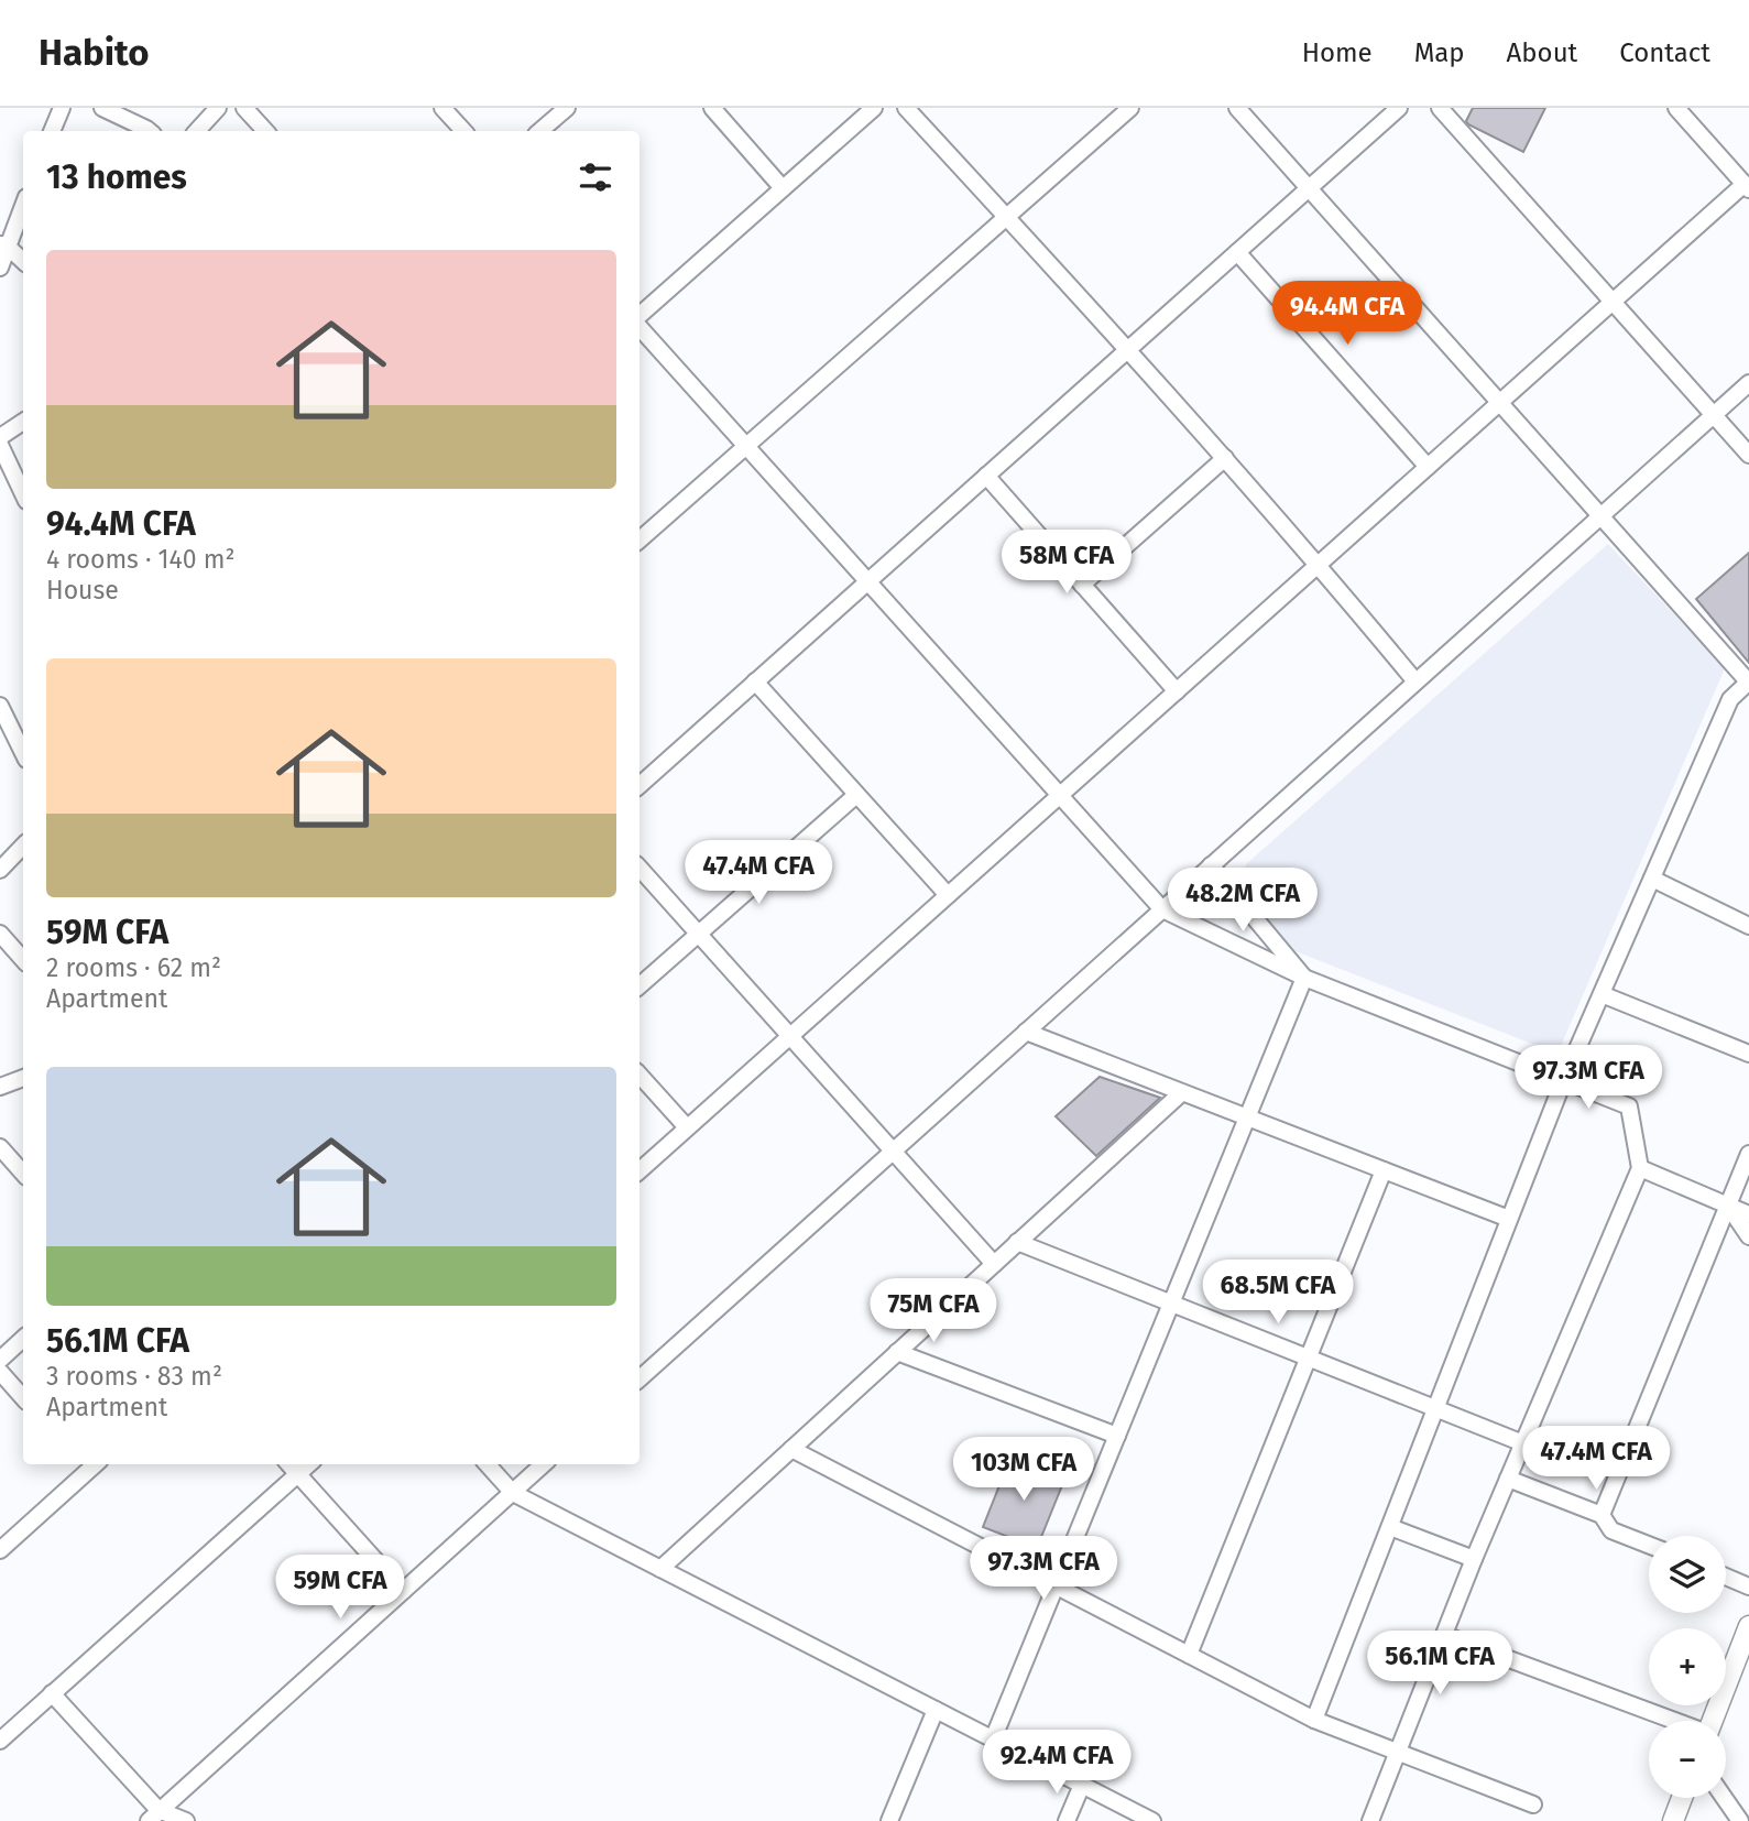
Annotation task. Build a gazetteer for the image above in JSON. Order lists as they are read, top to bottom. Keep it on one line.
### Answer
{"page":{"header":"Habito","nav":["Home","Map","About","Contact"],"heading":"13 homes","list":[{"name":"94.4M CFA","note":"4 rooms · 140 m² · House"},{"name":"59M CFA","note":"2 rooms · 62 m² · Apartment"},{"name":"56.1M CFA","note":"3 rooms · 83 m² · Apartment"}],"price":["94.4M CFA","58M CFA","47.4M CFA","48.2M CFA","97.3M CFA","68.5M CFA","75M CFA","47.4M CFA","103M CFA","97.3M CFA","59M CFA","56.1M CFA","92.4M CFA"],"map_buttons":["+","−"]}}
